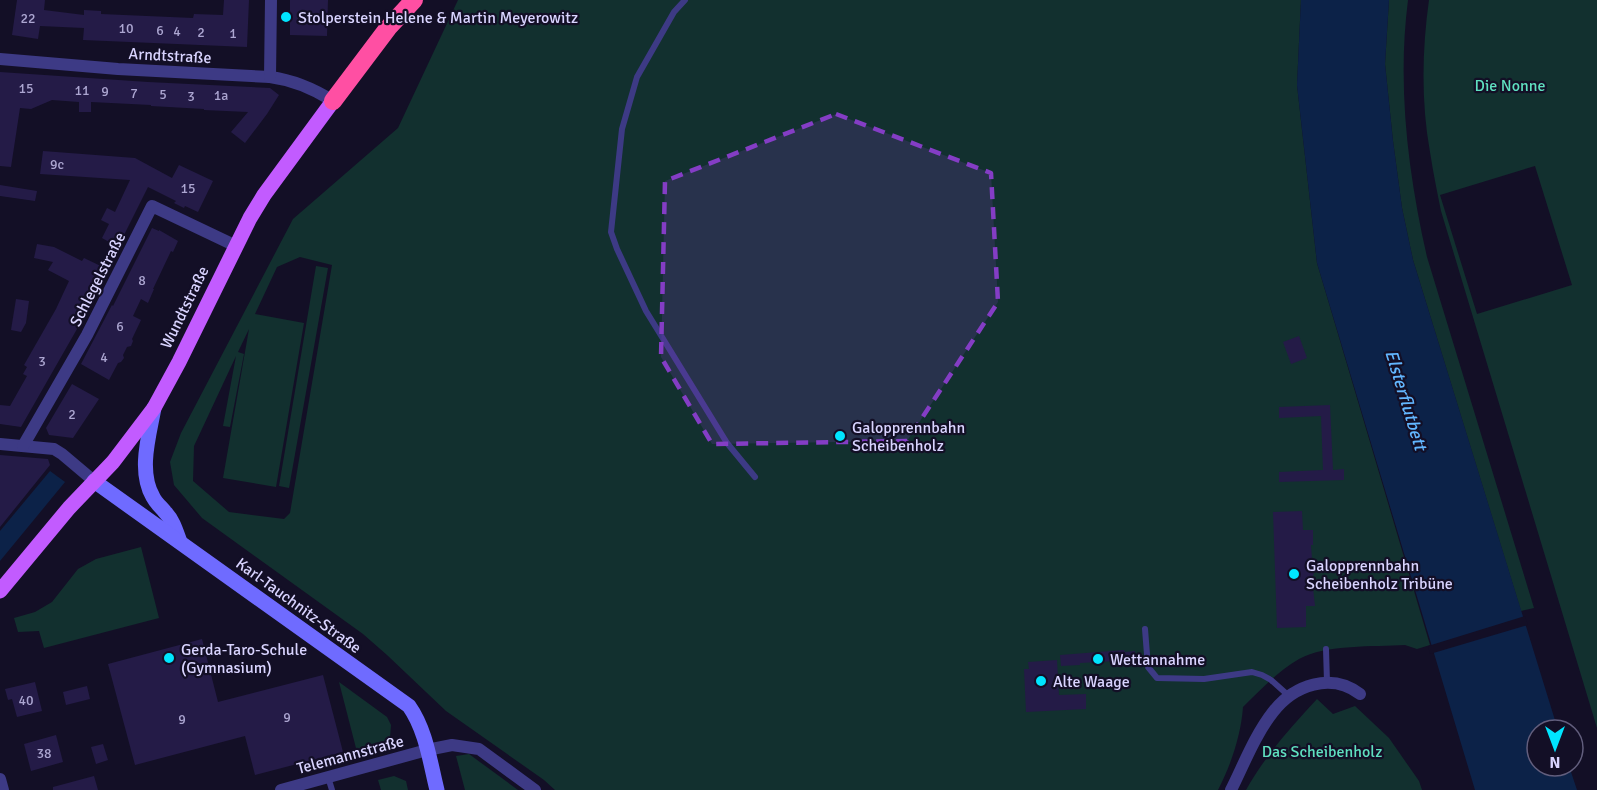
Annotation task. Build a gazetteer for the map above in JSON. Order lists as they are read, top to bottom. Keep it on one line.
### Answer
{"streets":{"highway":["Wundtstraße"],"main road":["Karl-Tauchnitz-Straße"],"street":["Arndtstraße","Schlegelstraße","Telemannstraße"]},"crossings":[["Arndtstraße","Wundtstraße"],["Schlegelstraße","Wundtstraße"],["Wundtstraße","Karl-Tauchnitz-Straße"],["Karl-Tauchnitz-Straße","Telemannstraße"]],"water":["Elsterflutbett"],"parks":["Die Nonne","Das Scheibenholz"],"places":["Stolperstein Helene & Martin Meyerowitz","Galopprennbahn Scheibenholz","Galopprennbahn Scheibenholz Tribüne","Gerda-Taro-Schule (Gymnasium)","Wettannahme","Alte Waage"],"house_numbers":["22","10","6","4","2","1","15","11","9","7","5","1a","3","9c","15","8","6","4","3","2","40","9","9","38"],"north":"bottom"}
